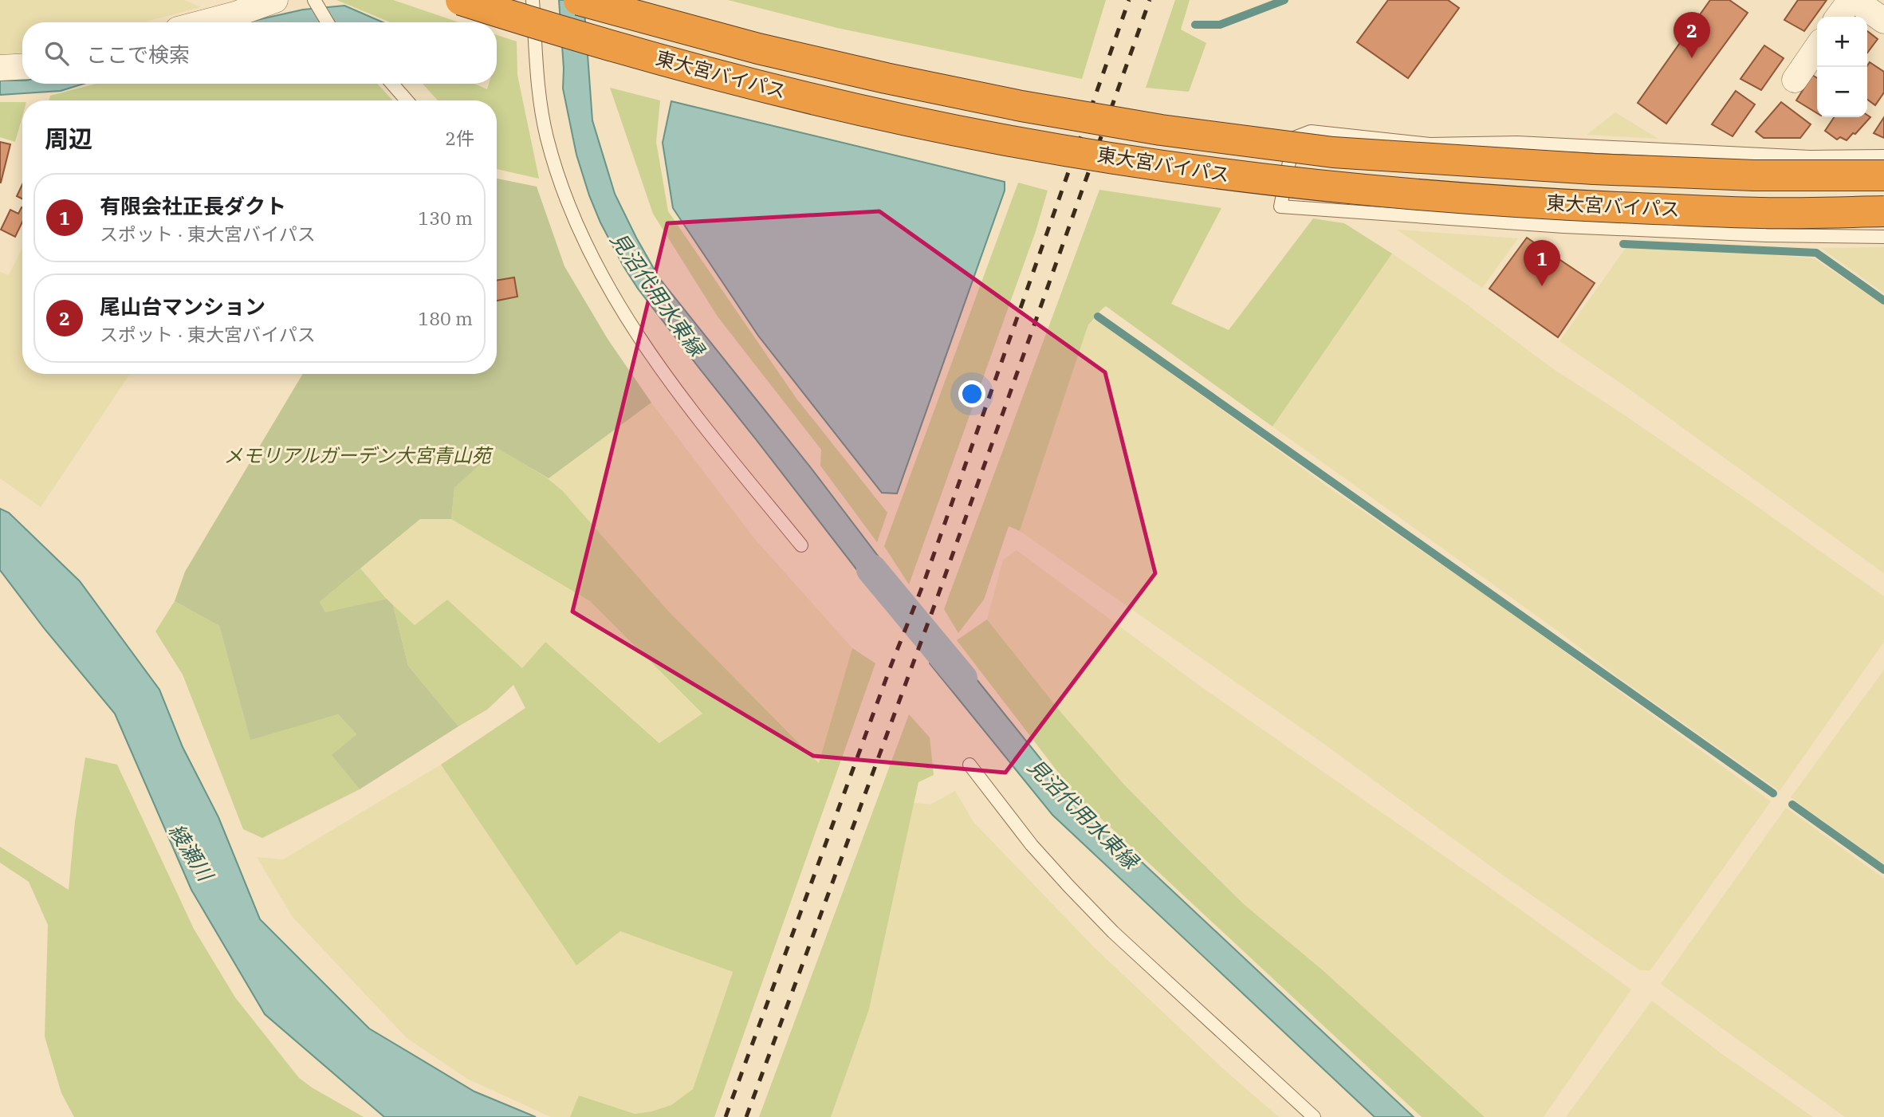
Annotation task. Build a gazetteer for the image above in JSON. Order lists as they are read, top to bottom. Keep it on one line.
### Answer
{"streets":{"highway":["東大宮バイパス"]},"water":["見沼代用水東縁","綾瀬川"],"parks":["メモリアルガーデン大宮青山苑"],"page":{"pins":["2","1"],"map_buttons":["+","−"],"search":"ここで検索","heading":["周辺","2件"],"list":[{"mark":"1","name":"有限会社正長ダクト","note":"スポット · 東大宮バイパス","value":"130 m"},{"mark":"2","name":"尾山台マンション","note":"スポット · 東大宮バイパス","value":"180 m"}]}}
